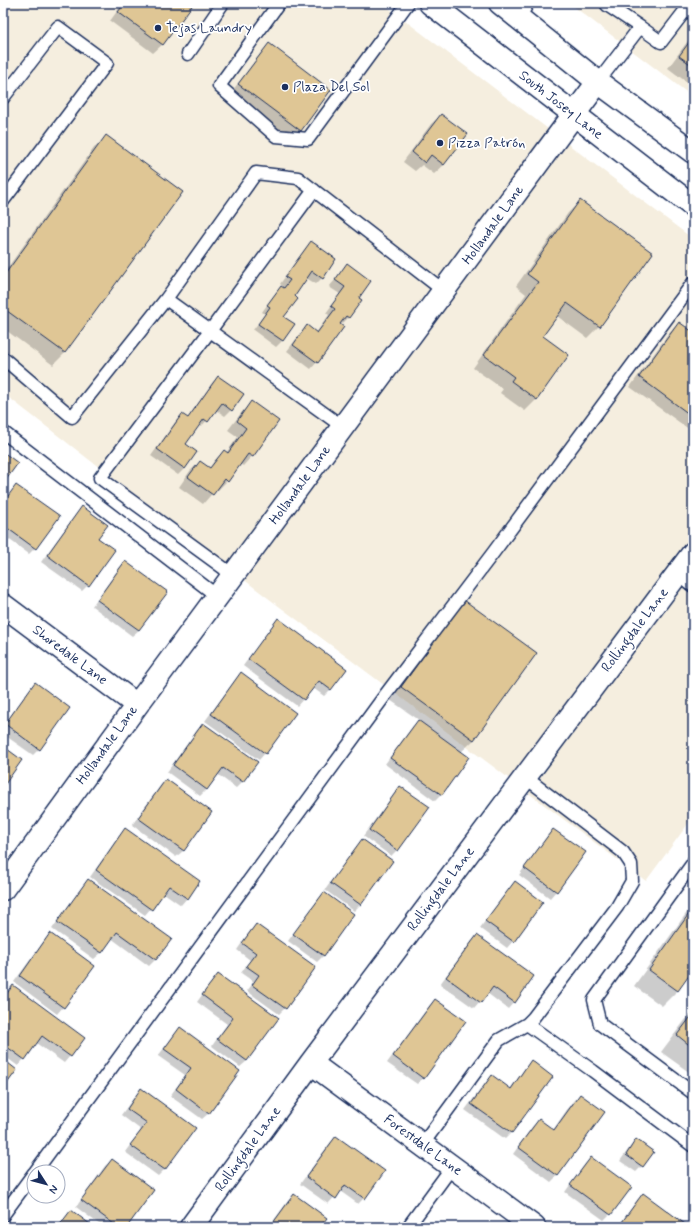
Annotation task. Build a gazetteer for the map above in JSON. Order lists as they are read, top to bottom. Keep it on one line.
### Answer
{"streets":{"street":["South Josey Lane","Hollandale Lane","Rollingdale Lane","Shoredale Lane","Forestdale Lane"]},"crossings":[["South Josey Lane","Hollandale Lane"],["Hollandale Lane","Shoredale Lane"],["Rollingdale Lane","Forestdale Lane"]],"places":["Tejas Laundry","Plaza Del Sol","Pizza Patrón"],"north":"bottom right"}
